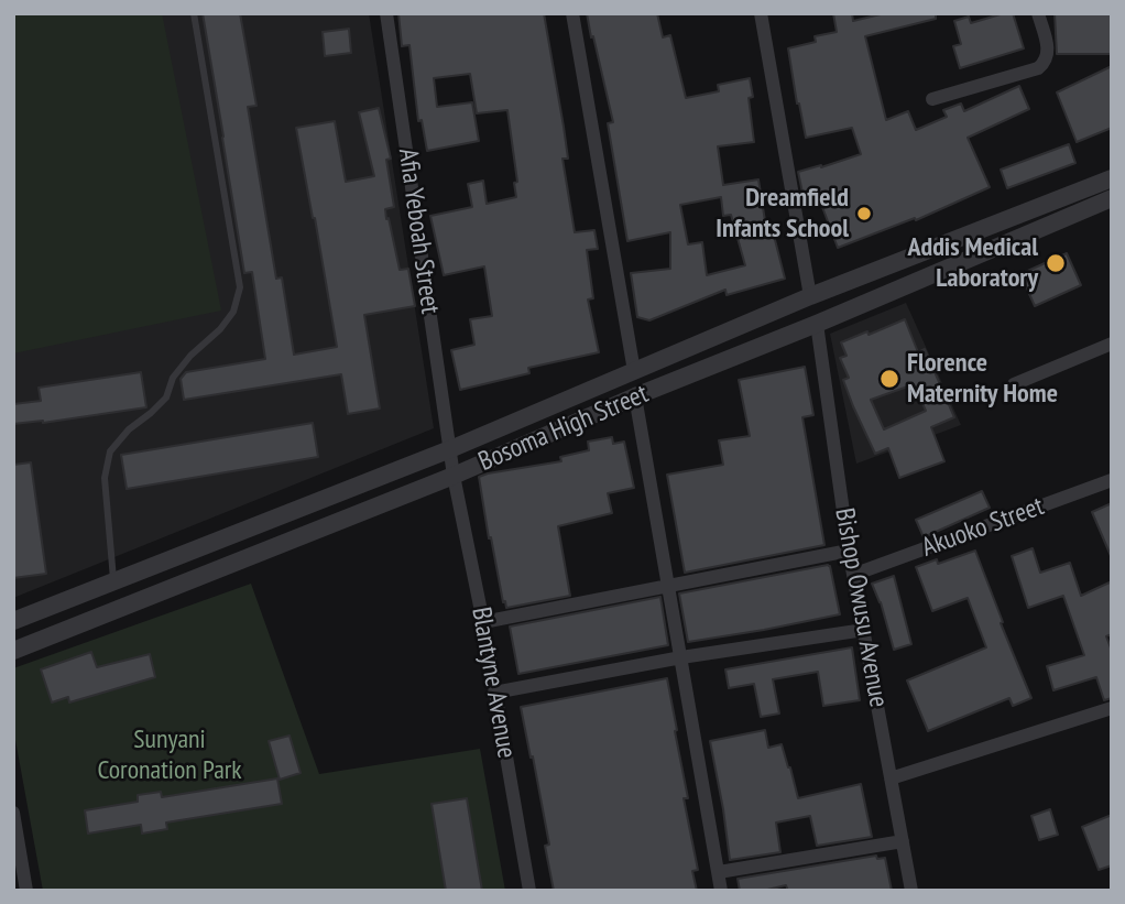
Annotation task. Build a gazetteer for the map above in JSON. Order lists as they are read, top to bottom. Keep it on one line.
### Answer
{"streets":{"street":["Afia Yeboah Street","Bosoma High Street","Akuoko Street","Bishop Owusu Avenue","Blantyne Avenue"]},"crossings":[["Afia Yeboah Street","Bosoma High Street"],["Afia Yeboah Street","Blantyne Avenue"],["Bosoma High Street","Bishop Owusu Avenue"],["Bosoma High Street","Blantyne Avenue"],["Akuoko Street","Bishop Owusu Avenue"]],"parks":["Sunyani Coronation Park"],"places":["Dreamfield Infants School","Addis Medical Laboratory","Florence Maternity Home"]}
